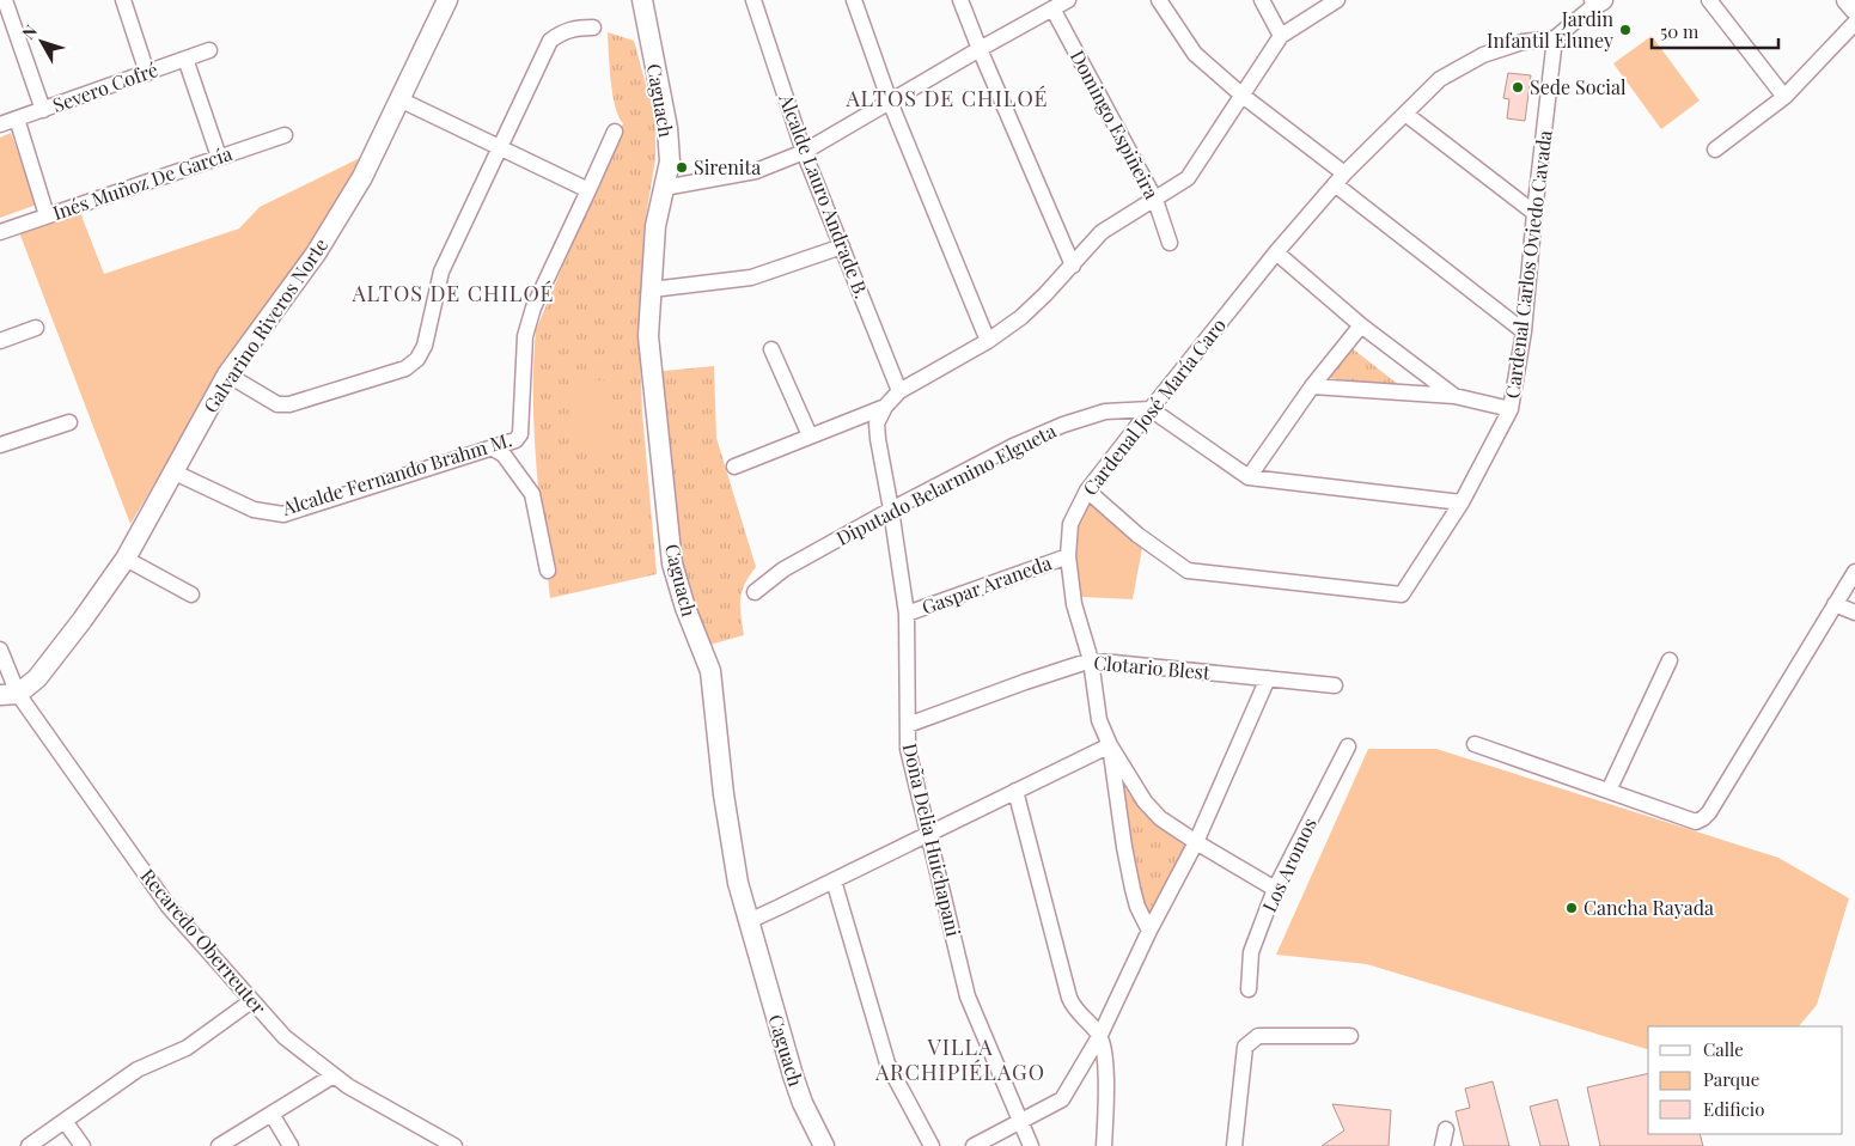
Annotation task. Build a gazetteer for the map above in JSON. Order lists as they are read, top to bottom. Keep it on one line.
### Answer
{"streets":{"street":["Severo Cofré","Caguach","Domingo Espiñeira","Inés Muñoz De García","Alcalde Lauro Andrade B.","Cardenal Carlos Oviedo Cavada","Galvarino Riveros Norte","Cardenal José María Caro","Alcalde Fernando Brahm M.","Diputado Belarmino Elgueta","Gaspar Araneda","Clotario Blest","Doña Delia Huichapani","Los Aromos","Recaredo Oberreuter"]},"crossings":[["Cardenal Carlos Oviedo Cavada","Cardenal José María Caro"],["Galvarino Riveros Norte","Alcalde Fernando Brahm M."],["Galvarino Riveros Norte","Recaredo Oberreuter"],["Cardenal José María Caro","Diputado Belarmino Elgueta"],["Cardenal José María Caro","Gaspar Araneda"],["Cardenal José María Caro","Clotario Blest"],["Cardenal José María Caro","Los Aromos"],["Diputado Belarmino Elgueta","Doña Delia Huichapani"],["Gaspar Araneda","Doña Delia Huichapani"],["Clotario Blest","Doña Delia Huichapani"]],"districts":["ALTOS DE CHILOÉ","ALTOS DE CHILOÉ","VILLA ARCHIPIÉLAGO"],"places":["Jardin Infantil Eluney","Sede Social","Sirenita","Cancha Rayada"],"legend":["Calle","Parque","Edificio"],"scale_bar":"50 m","north":"top left"}
